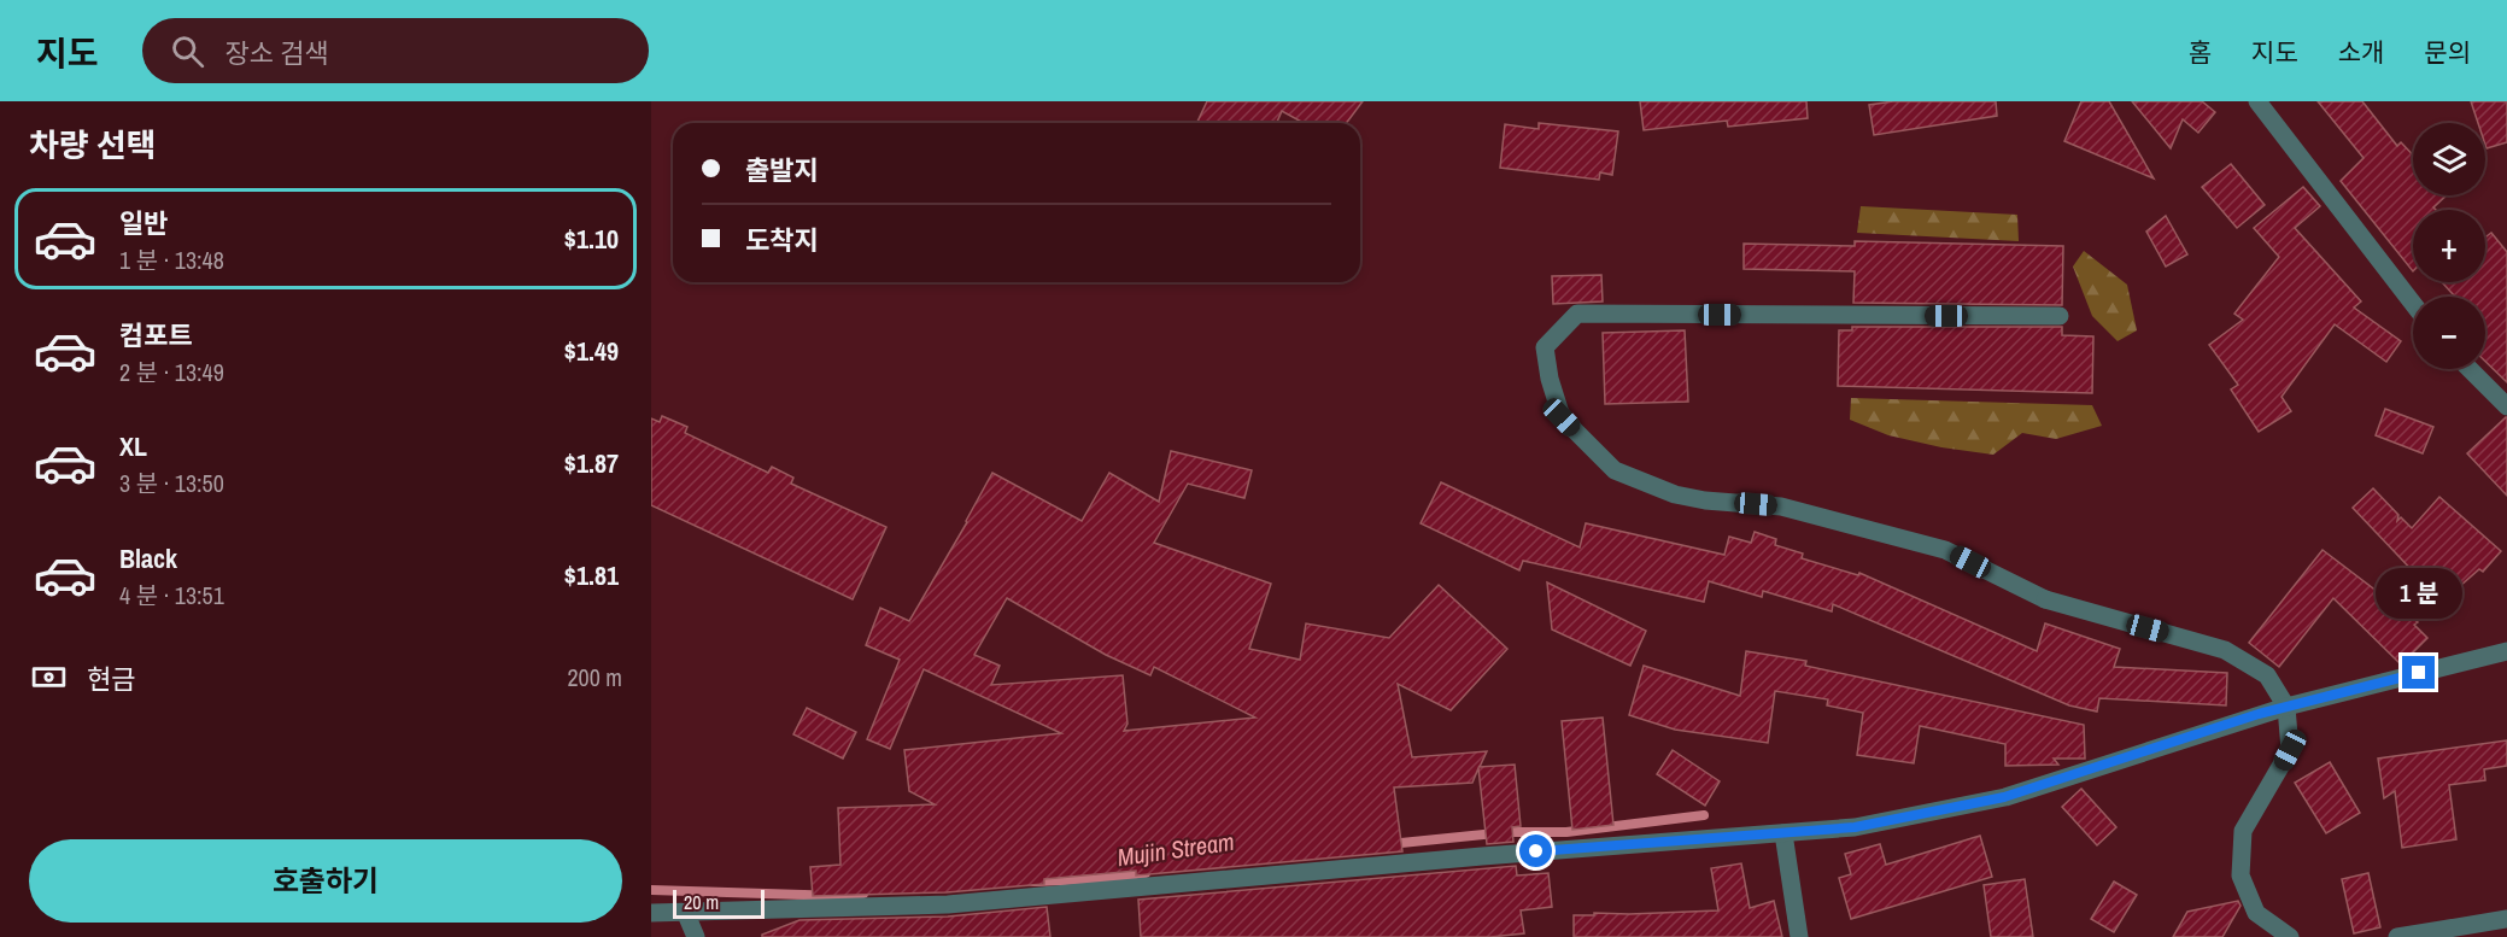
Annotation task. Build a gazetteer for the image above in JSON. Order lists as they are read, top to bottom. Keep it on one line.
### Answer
{"water":["Mujin Stream"],"scale_bar":"20 m","page":{"header":"지도","search":"장소 검색","nav":["홈","지도","소개","문의"],"heading":"차량 선택","map_buttons":["+","−"],"banner":["출발지","도착지"],"list":[{"name":"일반","note":"1 분 · 13:48","value":"$1.10"},{"name":"컴포트","note":"2 분 · 13:49","value":"$1.49"},{"name":"XL","note":"3 분 · 13:50","value":"$1.87"},{"name":"Black","note":"4 분 · 13:51","value":"$1.81"}],"bubble":"1 분","pay":["현금","200 m"],"buttons":"호출하기","scale":"20 m"}}
